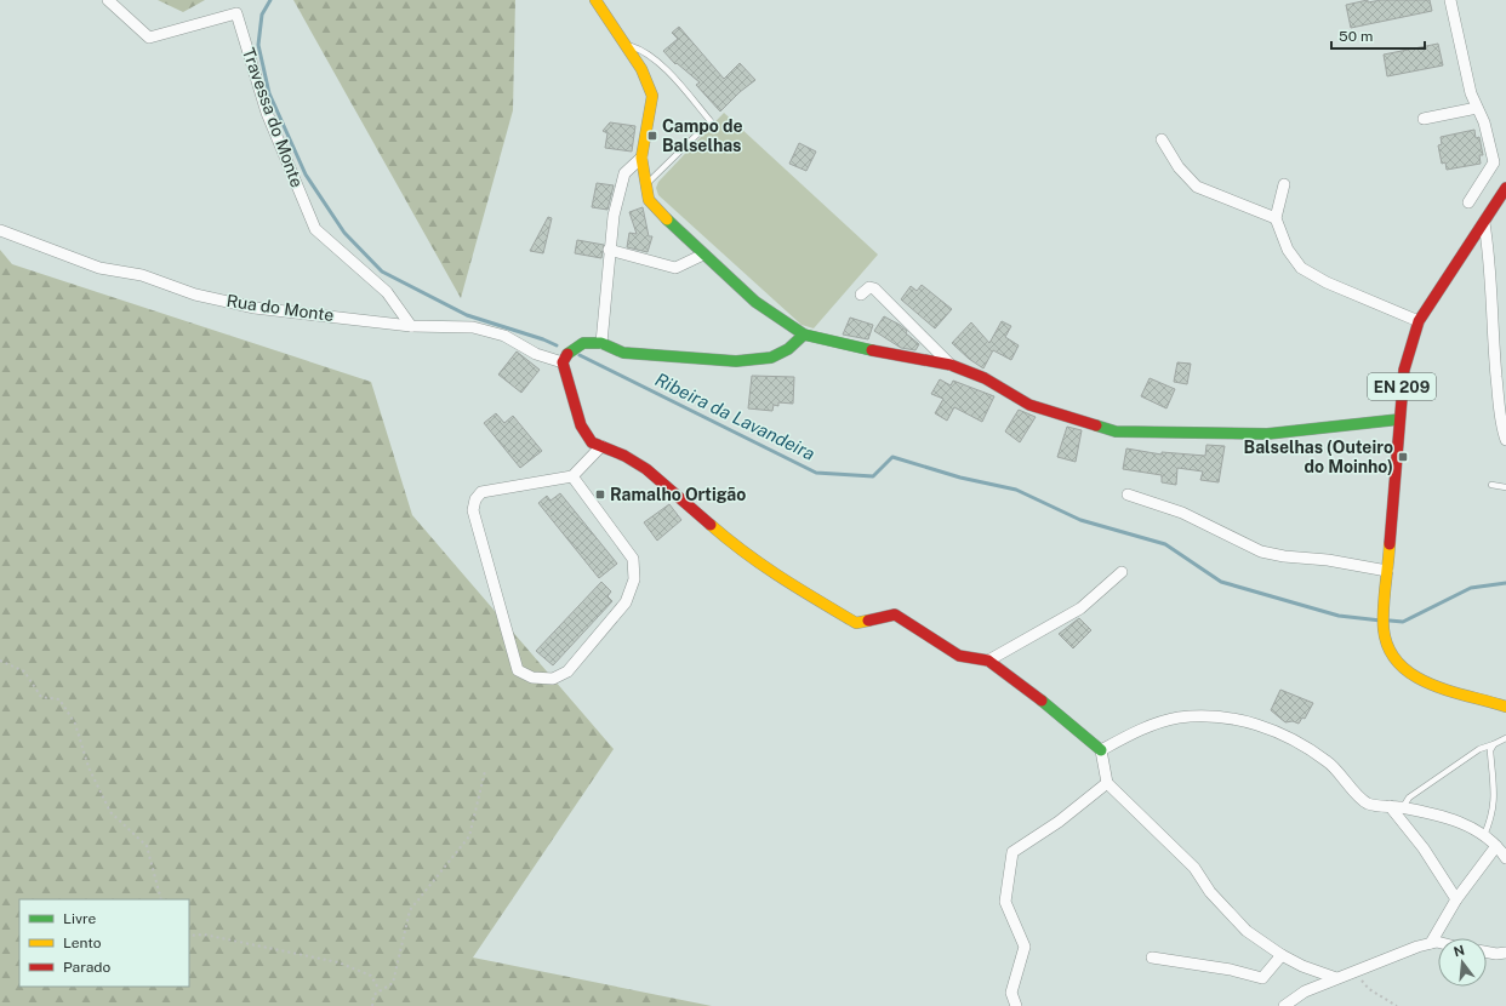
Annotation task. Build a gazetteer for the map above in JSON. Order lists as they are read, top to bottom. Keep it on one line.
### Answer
{"streets":{"street":["Travessa do Monte","Rua do Monte","EN 209"]},"crossings":[["Travessa do Monte","Rua do Monte"]],"water":["Ribeira da Lavandeira"],"places":{"transit":["Campo de Balselhas","Balselhas (Outeiro do Moinho)","Ramalho Ortigão"]},"legend":["Livre","Lento","Parado"],"scale_bar":"50 m","north":"top"}
